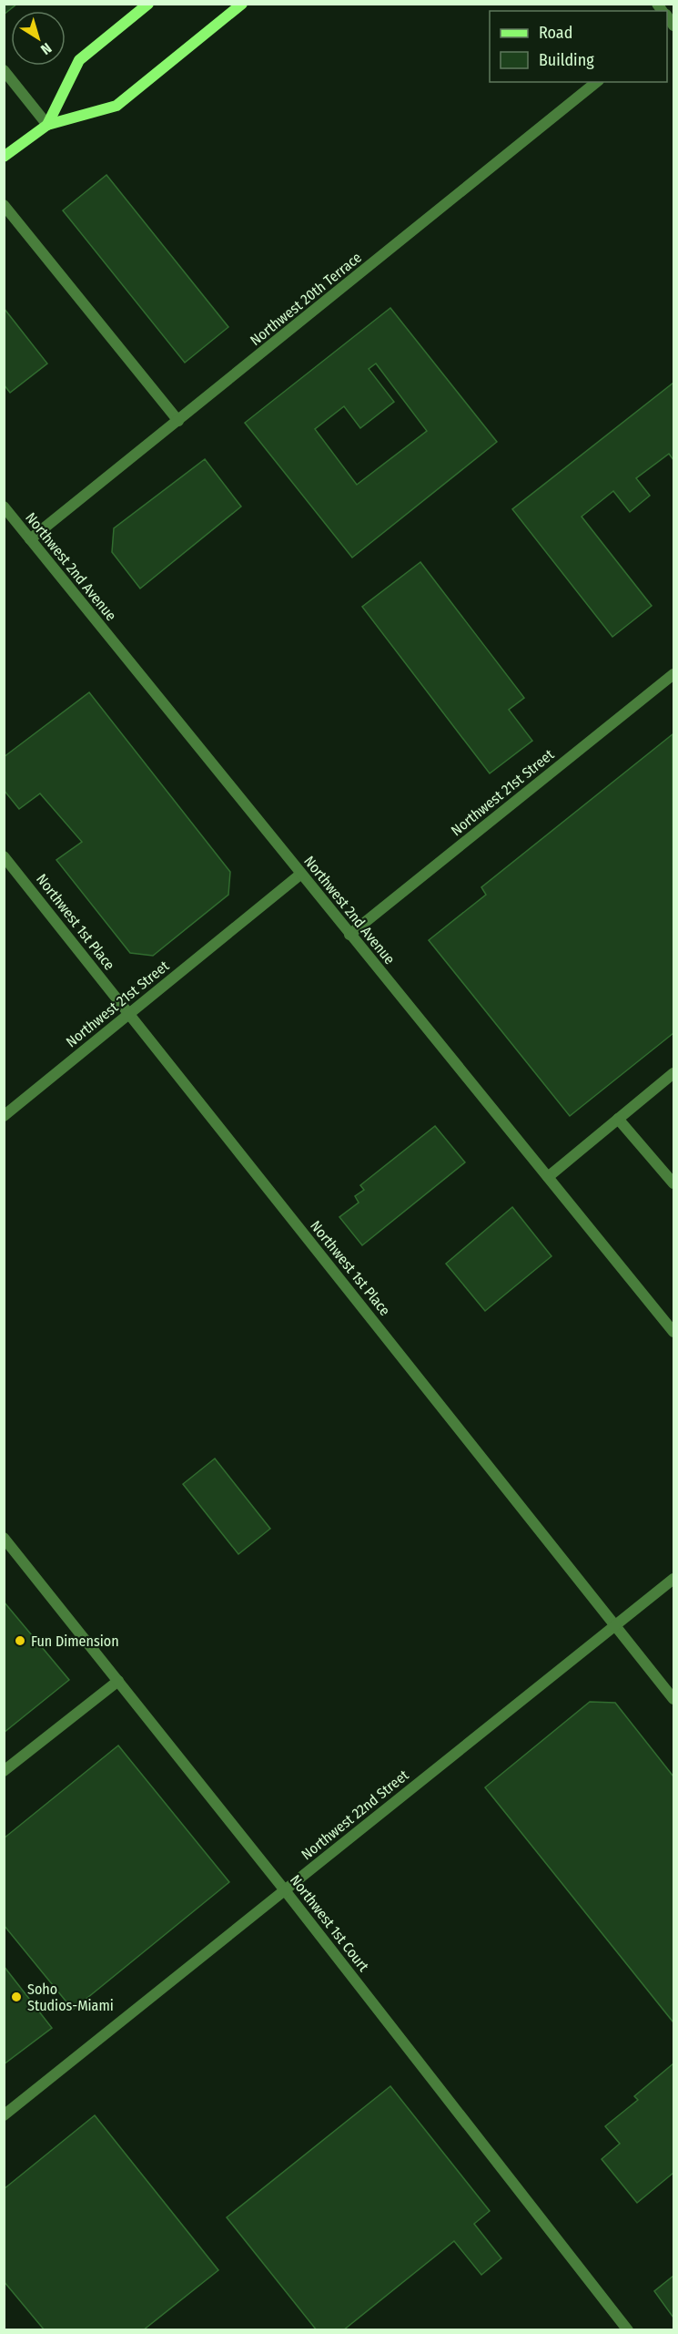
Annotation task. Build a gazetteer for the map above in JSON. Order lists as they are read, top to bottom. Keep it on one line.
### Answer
{"streets":{"street":["Northwest 20th Terrace","Northwest 2nd Avenue","Northwest 21st Street","Northwest 1st Place","Northwest 22nd Street","Northwest 1st Court"]},"crossings":[["Northwest 20th Terrace","Northwest 2nd Avenue"],["Northwest 2nd Avenue","Northwest 21st Street"],["Northwest 21st Street","Northwest 1st Place"],["Northwest 1st Place","Northwest 22nd Street"],["Northwest 22nd Street","Northwest 1st Court"]],"places":["Fun Dimension","Soho Studios-Miami"],"legend":["Road","Building"],"north":"bottom right"}
